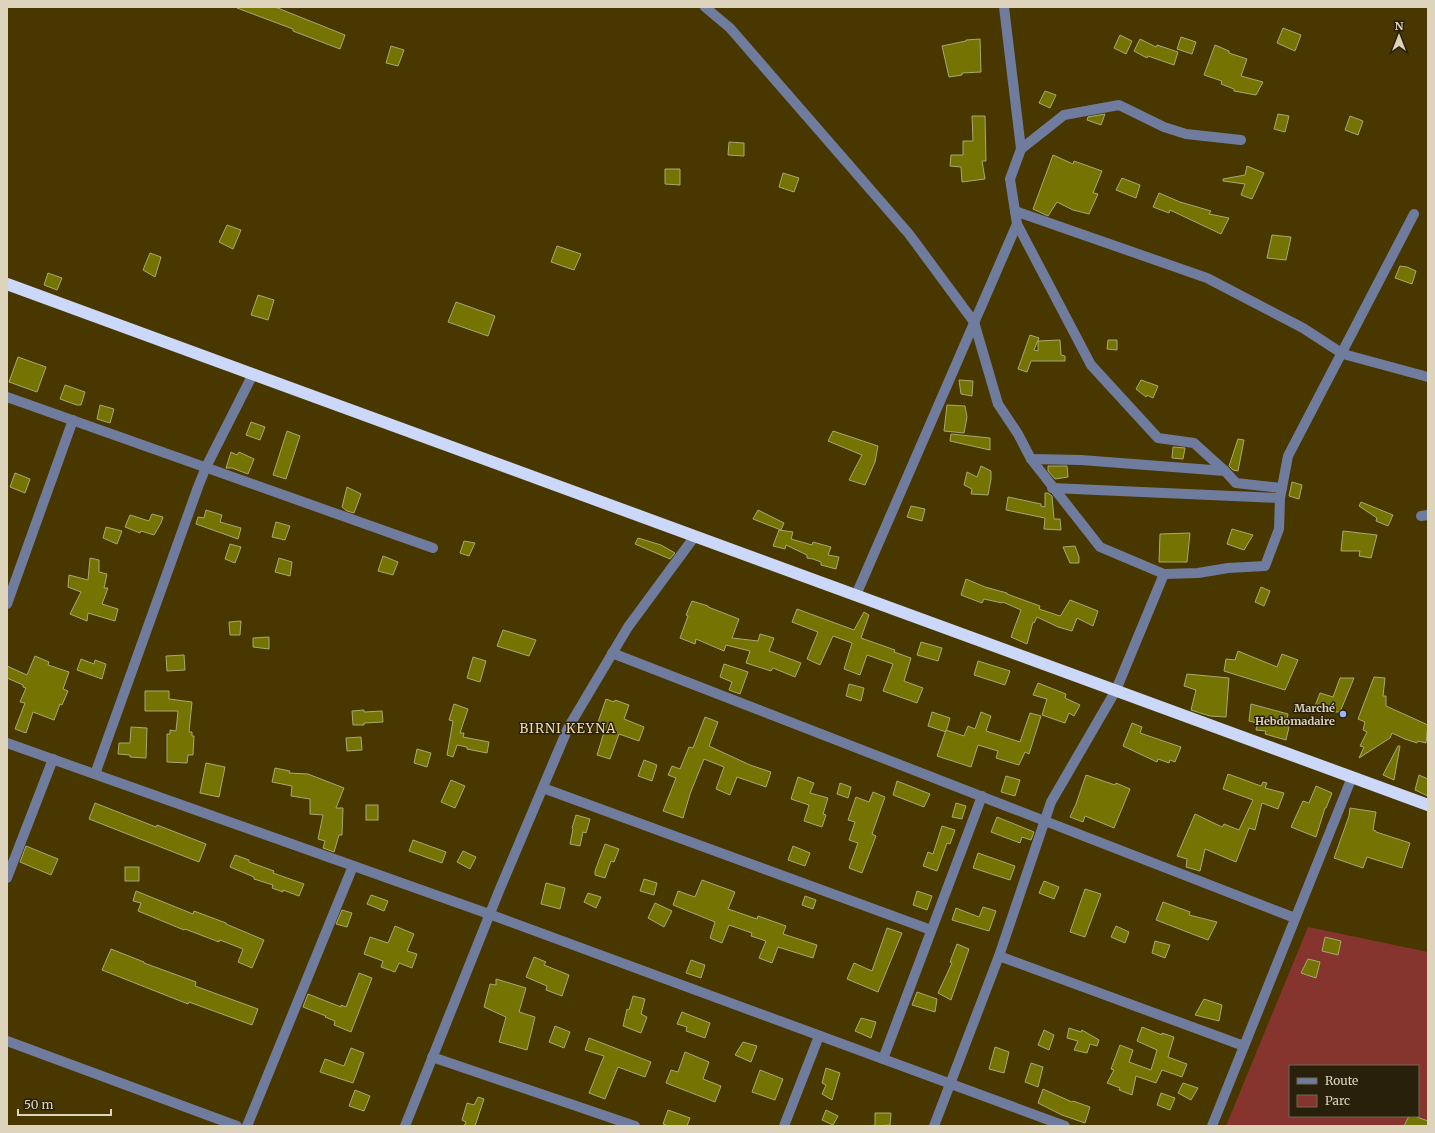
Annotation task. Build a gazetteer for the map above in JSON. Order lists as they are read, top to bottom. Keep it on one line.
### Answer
{"districts":["BIRNI KEYNA"],"places":["Marché Hebdomadaire"],"legend":["Route","Parc"],"scale_bar":"50 m","north":"top"}
